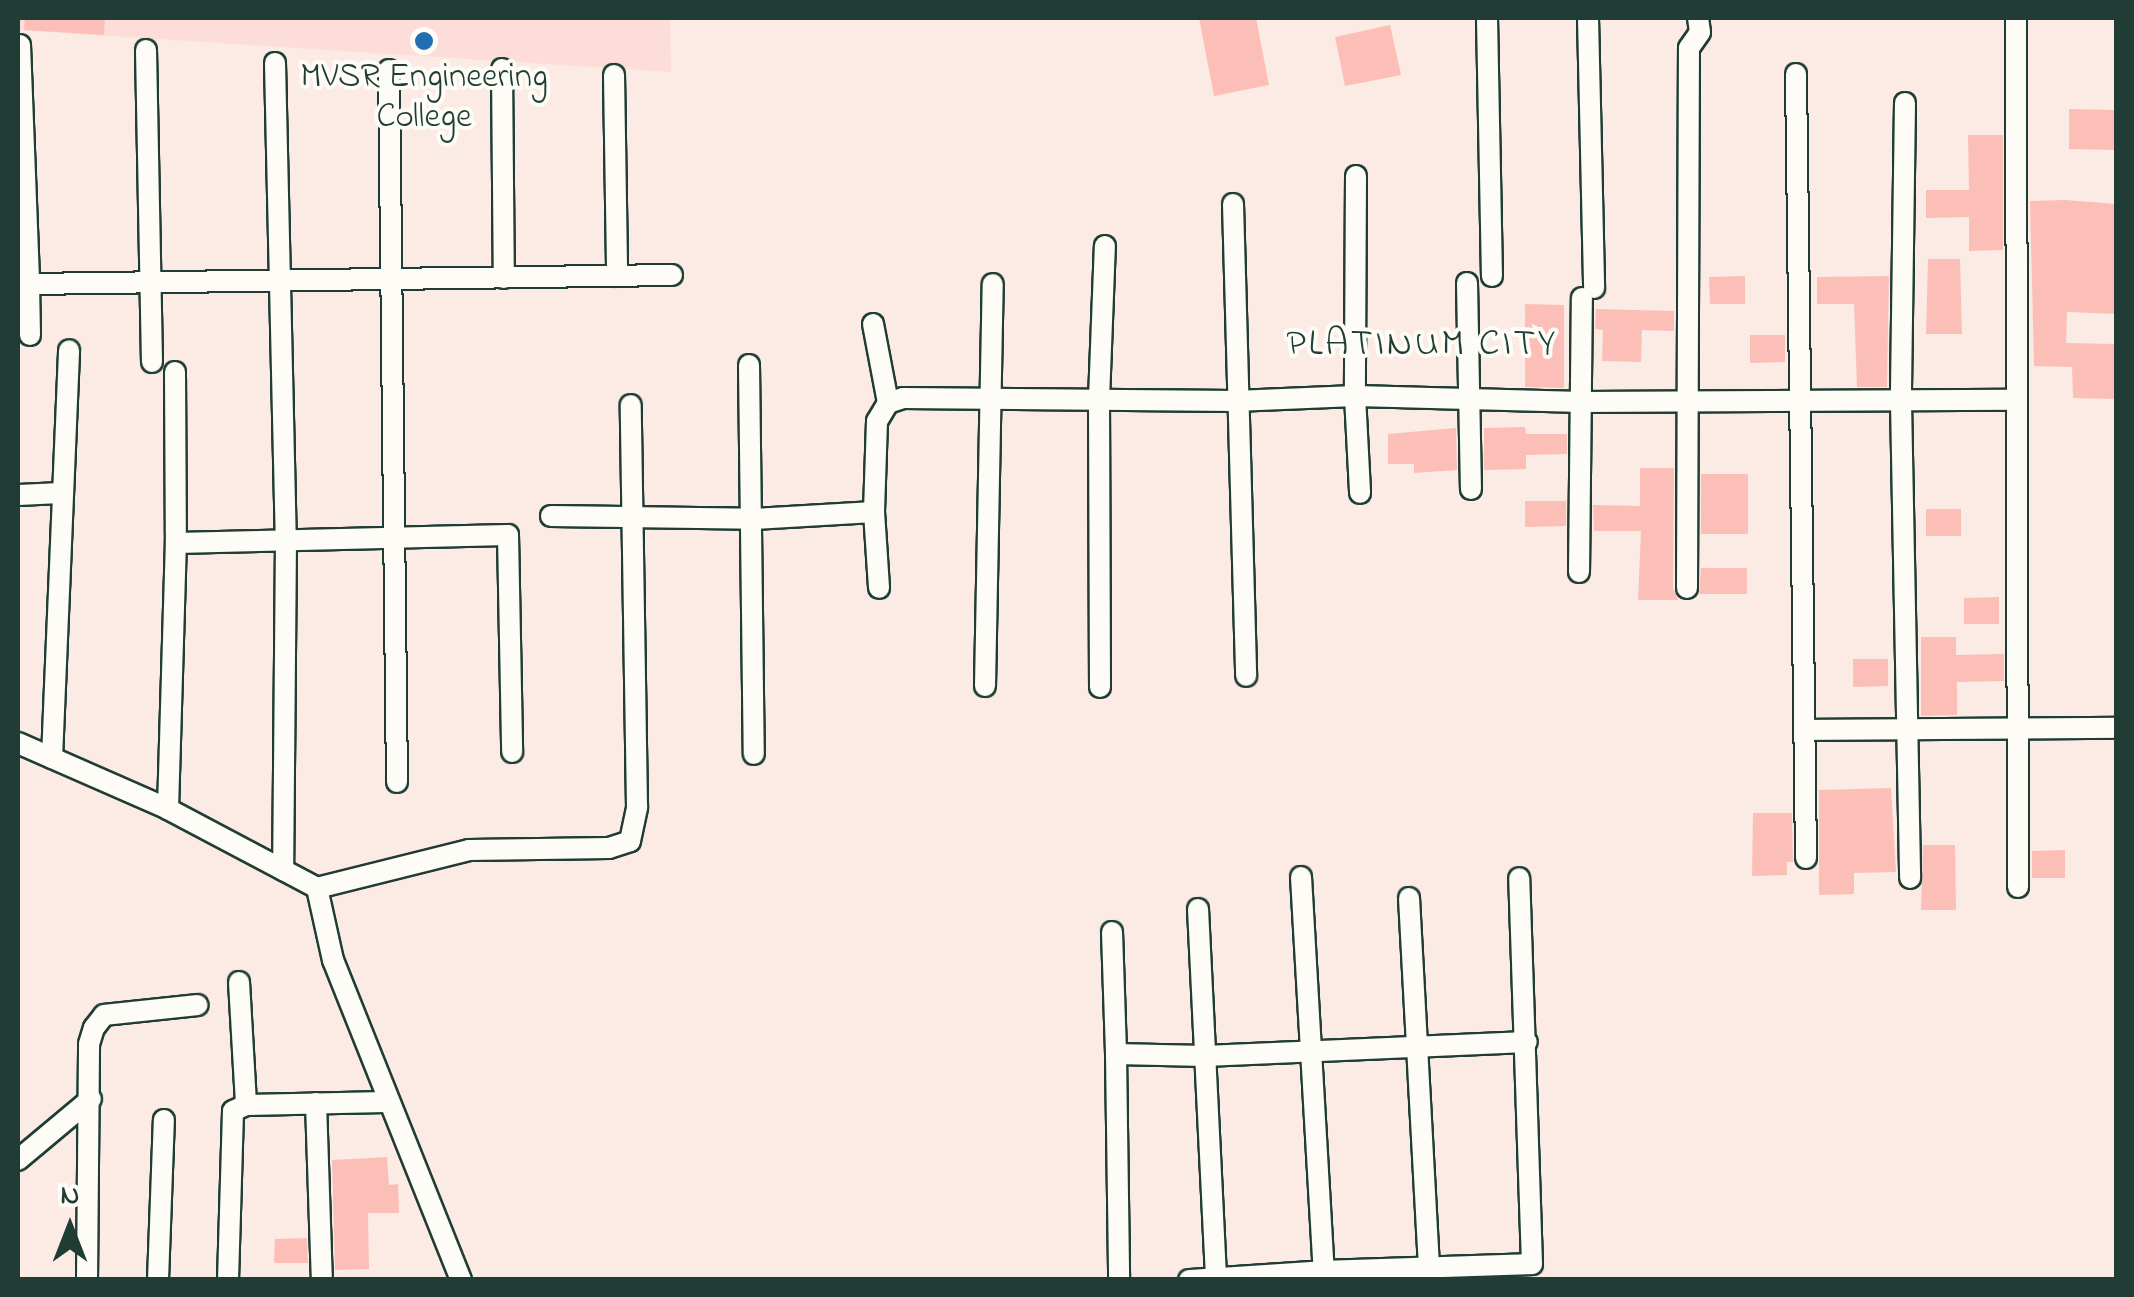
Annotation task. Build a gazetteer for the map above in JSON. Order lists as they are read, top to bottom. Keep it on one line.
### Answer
{"districts":["PLATINUM CITY"],"places":["MVSR Engineering College"],"north":"top"}
